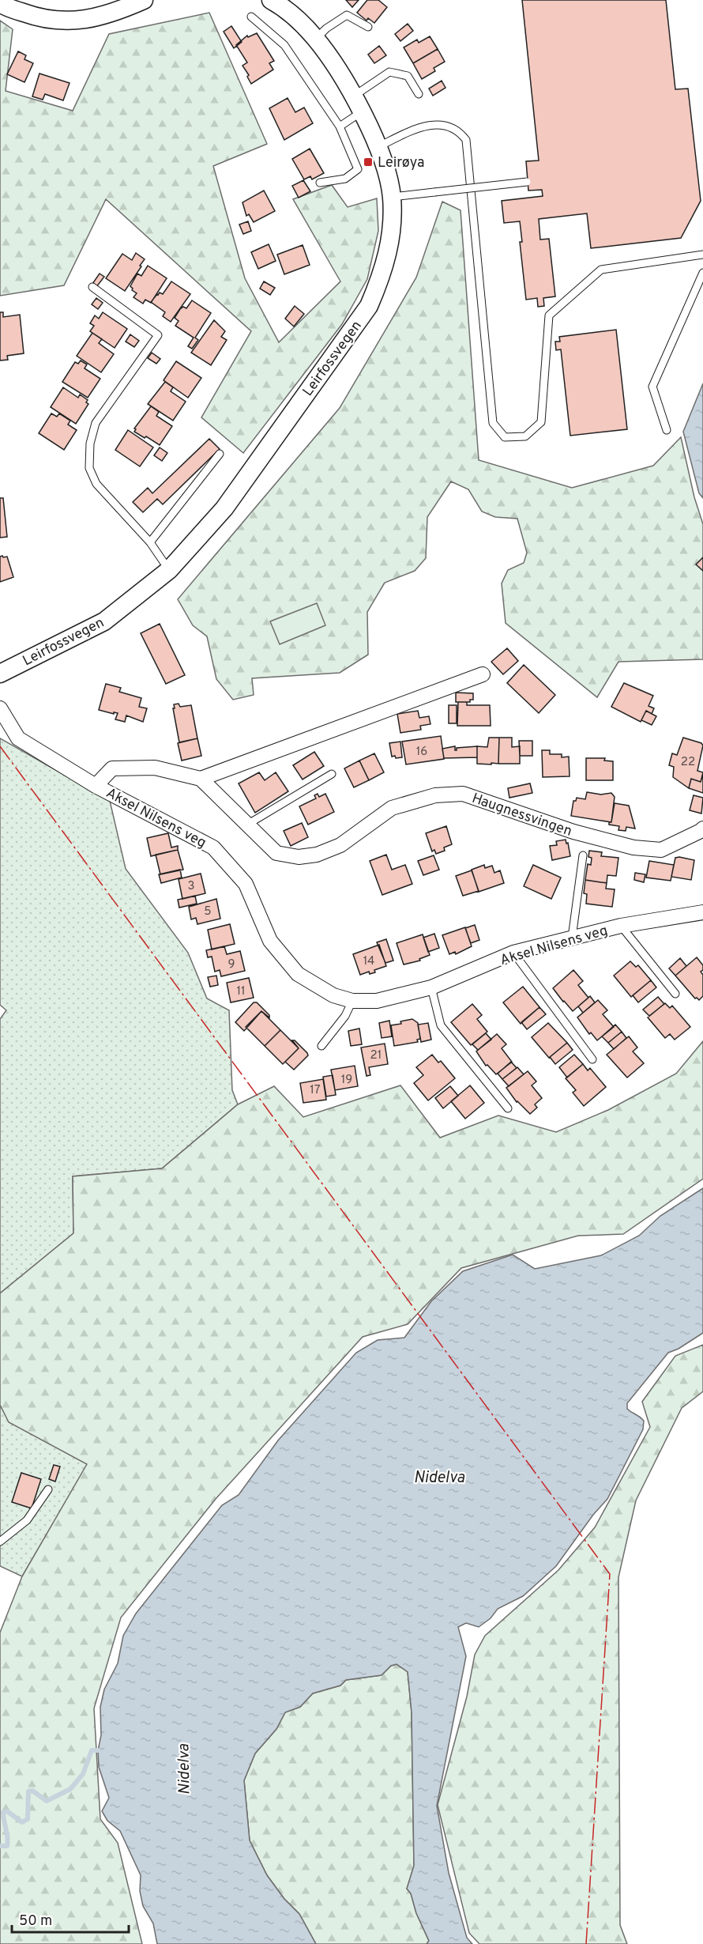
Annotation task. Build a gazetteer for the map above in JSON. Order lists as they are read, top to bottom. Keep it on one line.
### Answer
{"streets":{"street":["Leirfossvegen","Haugnessvingen","Aksel Nilsens veg"]},"water":["Nidelva"],"places":{"transit":["Leirøya"]},"house_numbers":["16","22","3","5","14","9","11","21","19","17"],"scale_bar":"50 m"}
